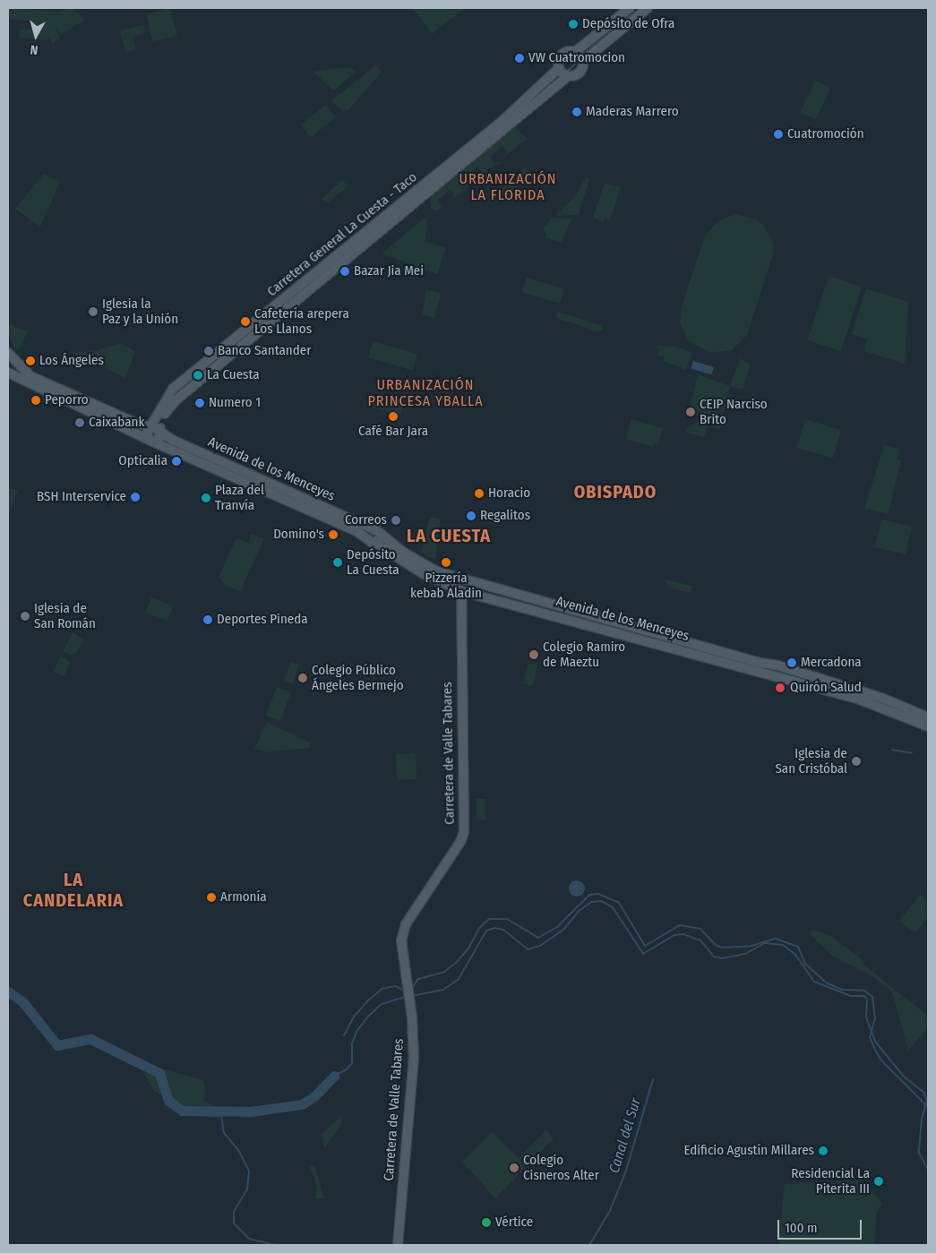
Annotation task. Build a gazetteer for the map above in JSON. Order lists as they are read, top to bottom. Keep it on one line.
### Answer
{"streets":{"main road":["Carretera General La Cuesta - Taco","Avenida de los Menceyes","Carretera de Valle Tabares"]},"crossings":[["Carretera General La Cuesta - Taco","Avenida de los Menceyes"],["Avenida de los Menceyes","Carretera de Valle Tabares"]],"districts":["URBANIZACIÓN LA FLORIDA","URBANIZACIÓN PRINCESA YBALLA","OBISPADO","LA CUESTA","LA CANDELARIA"],"water":["Canal del Sur"],"places":["Depósito de Ofra","VW Cuatromocion","Maderas Marrero","Cuatromoción","Bazar Jia Mei","Iglesia la Paz y la Unión","Cafetería arepera Los Llanos","Banco Santander","Los Ángeles","La Cuesta","Peporro","Numero 1","CEIP Narciso Brito","Café Bar Jara","Caixabank","Opticalia","Horacio","BSH Interservice","Plaza del Tranvía","Regalitos","Correos","Domino's","Depósito La Cuesta","Pizzería kebab Aladin","Iglesia de San Román","Deportes Pineda","Colegio Ramiro de Maeztu","Mercadona","Colegio Público Ángeles Bermejo","Quirón Salud","Iglesia de San Cristóbal","Armonía","Edificio Agustín Millares","Colegio Cisneros Alter","Residencial La Piterita III","Vértice"],"scale_bar":"100 m","north":"bottom"}
